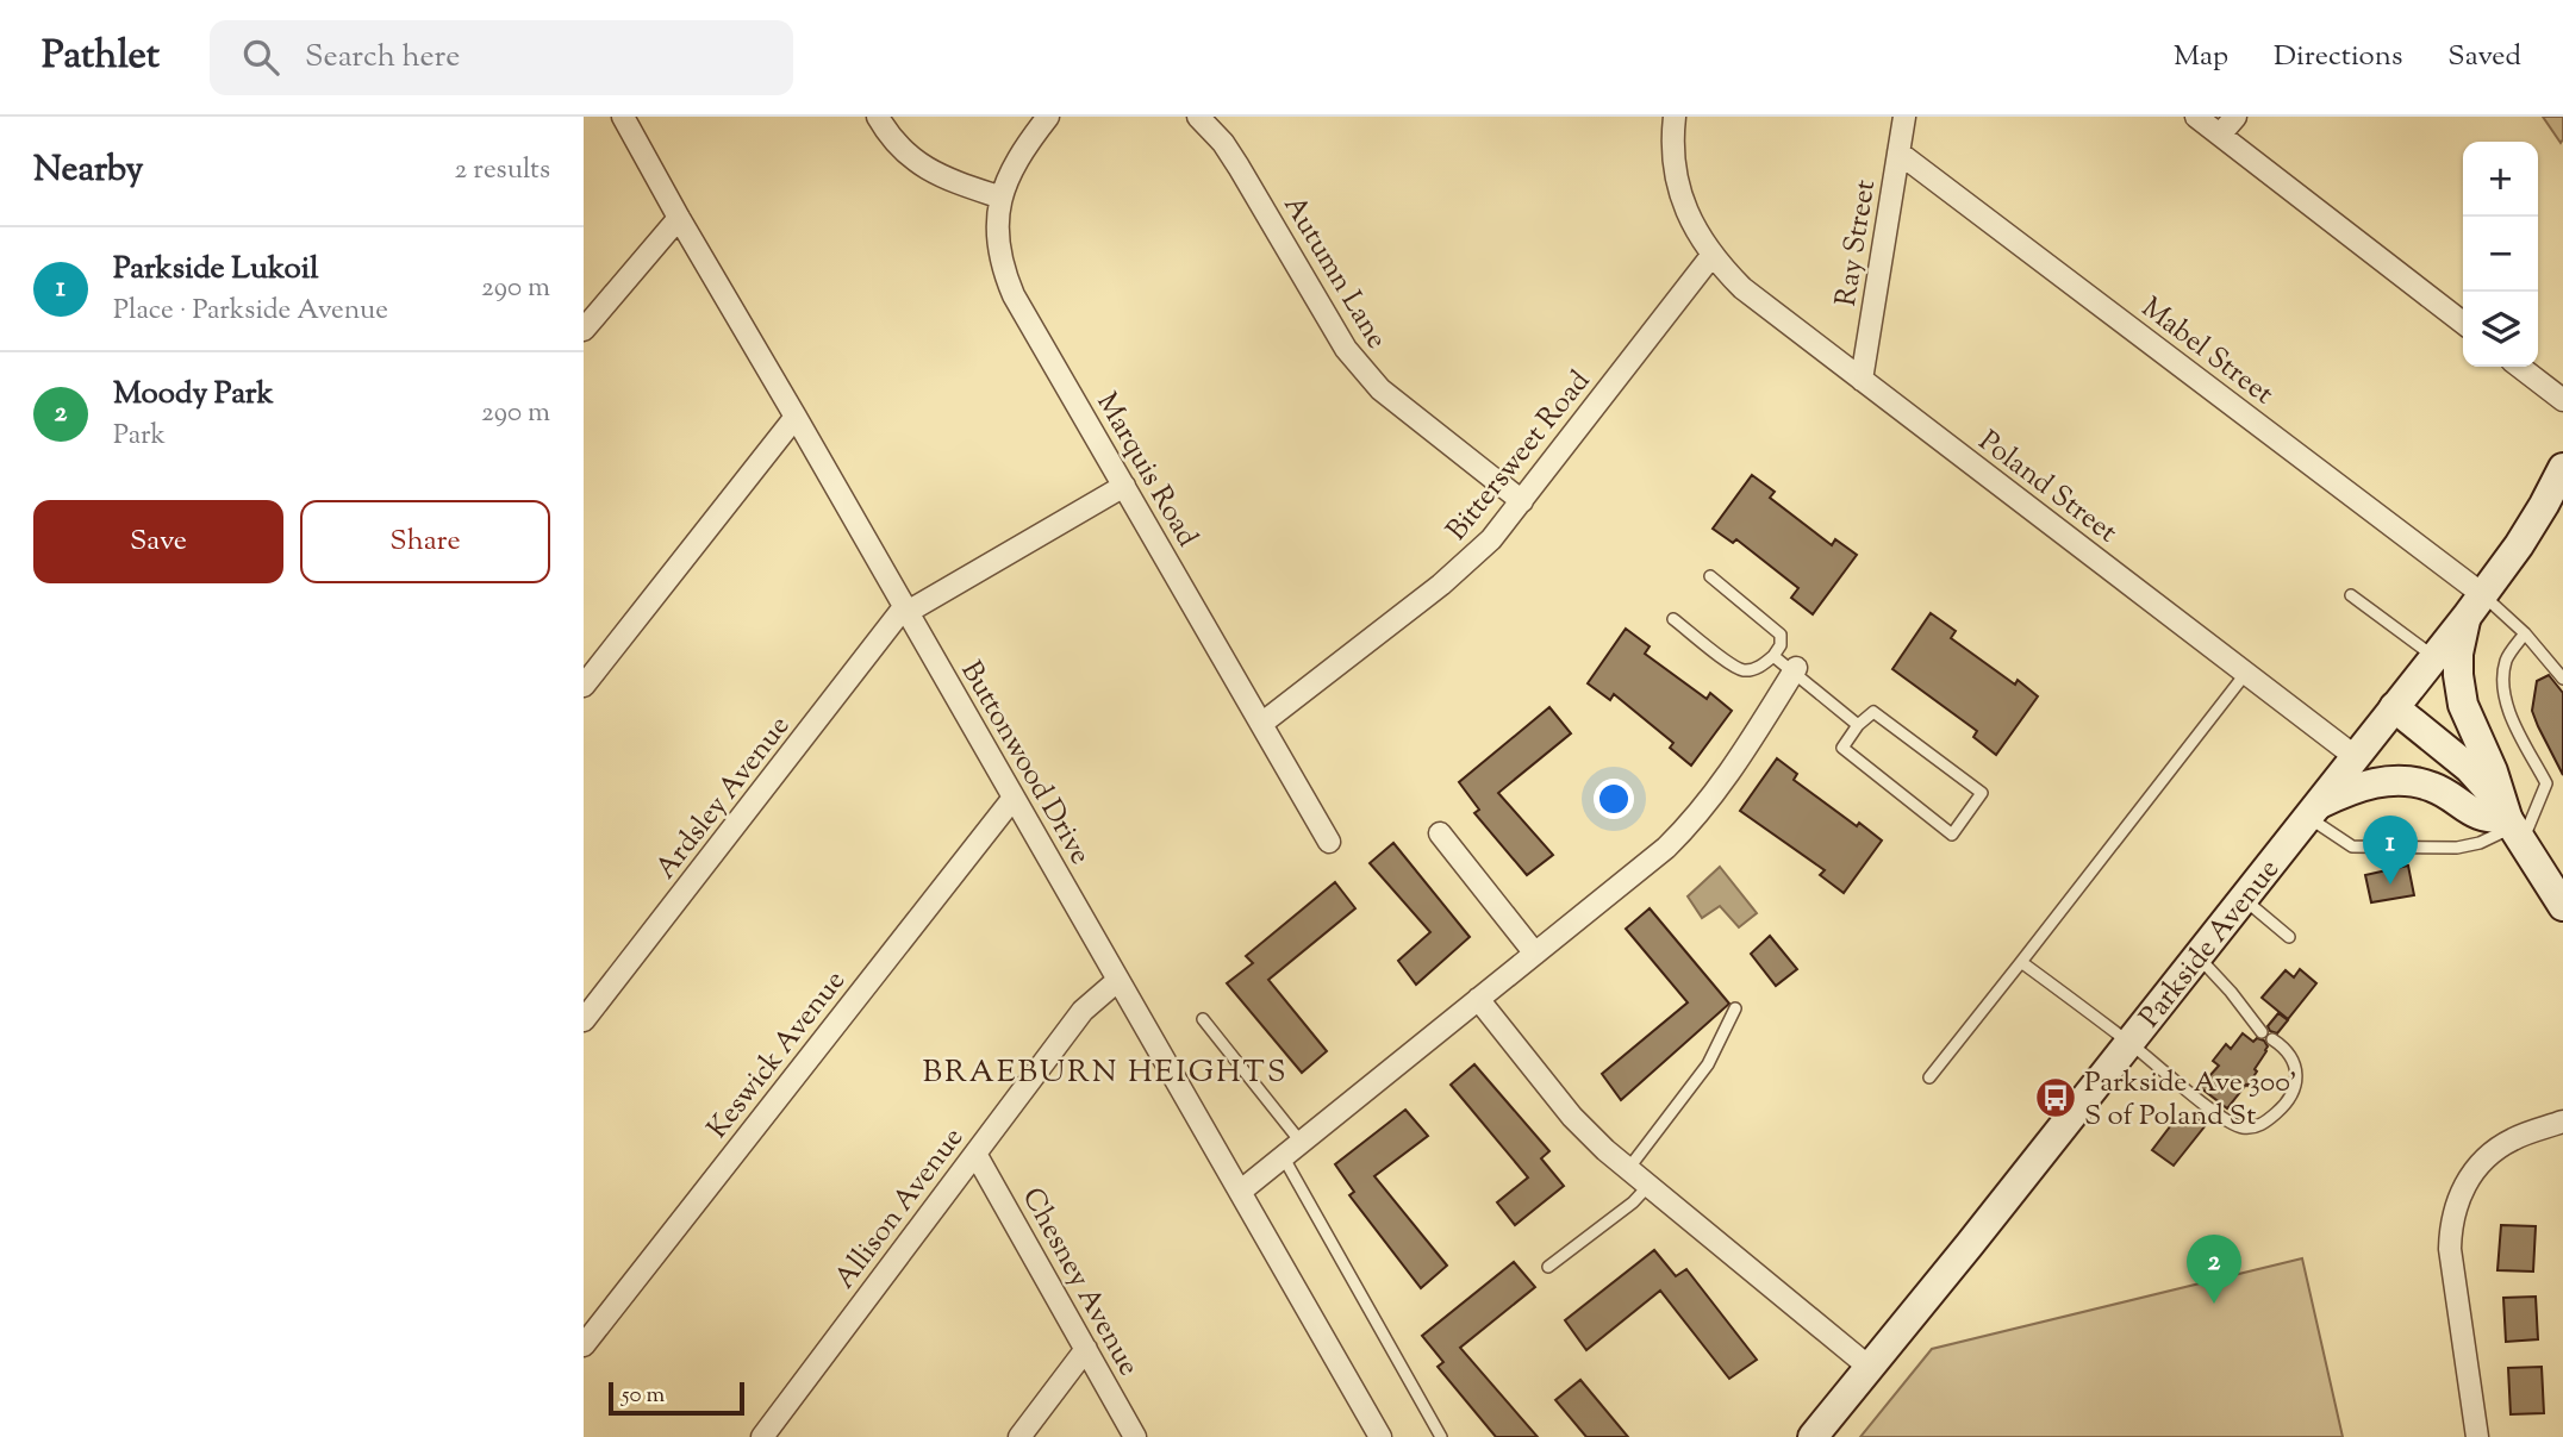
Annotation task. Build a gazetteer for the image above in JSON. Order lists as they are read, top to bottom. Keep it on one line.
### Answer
{"streets":{"main road":["Parkside Avenue"],"street":["Ray Street","Autumn Lane","Mabel Street","Bittersweet Road","Marquis Road","Poland Street","Buttonwood Drive","Ardsley Avenue","Keswick Avenue","Allison Avenue","Chesney Avenue"]},"crossings":[["Ray Street","Mabel Street"],["Ray Street","Poland Street"],["Autumn Lane","Bittersweet Road"],["Mabel Street","Parkside Avenue"],["Bittersweet Road","Marquis Road"],["Bittersweet Road","Poland Street"],["Poland Street","Parkside Avenue"],["Buttonwood Drive","Ardsley Avenue"],["Buttonwood Drive","Keswick Avenue"],["Buttonwood Drive","Allison Avenue"],["Allison Avenue","Chesney Avenue"]],"districts":["BRAEBURN HEIGHTS"],"places":{"bus stop":["Parkside Ave 300' S of Poland St"]},"scale_bar":"50 m","page":{"header":"Pathlet","search":"Search here","nav":["Map","Directions","Saved"],"heading":["Nearby","2 results"],"map_buttons":["+","−"],"list":[{"mark":"1","name":"Parkside Lukoil","note":"Place · Parkside Avenue","value":"290 m"},{"mark":"2","name":"Moody Park","note":"Park","value":"290 m"}],"buttons":["Save","Share"],"pins":["1","2"],"scale":"50 m"}}
